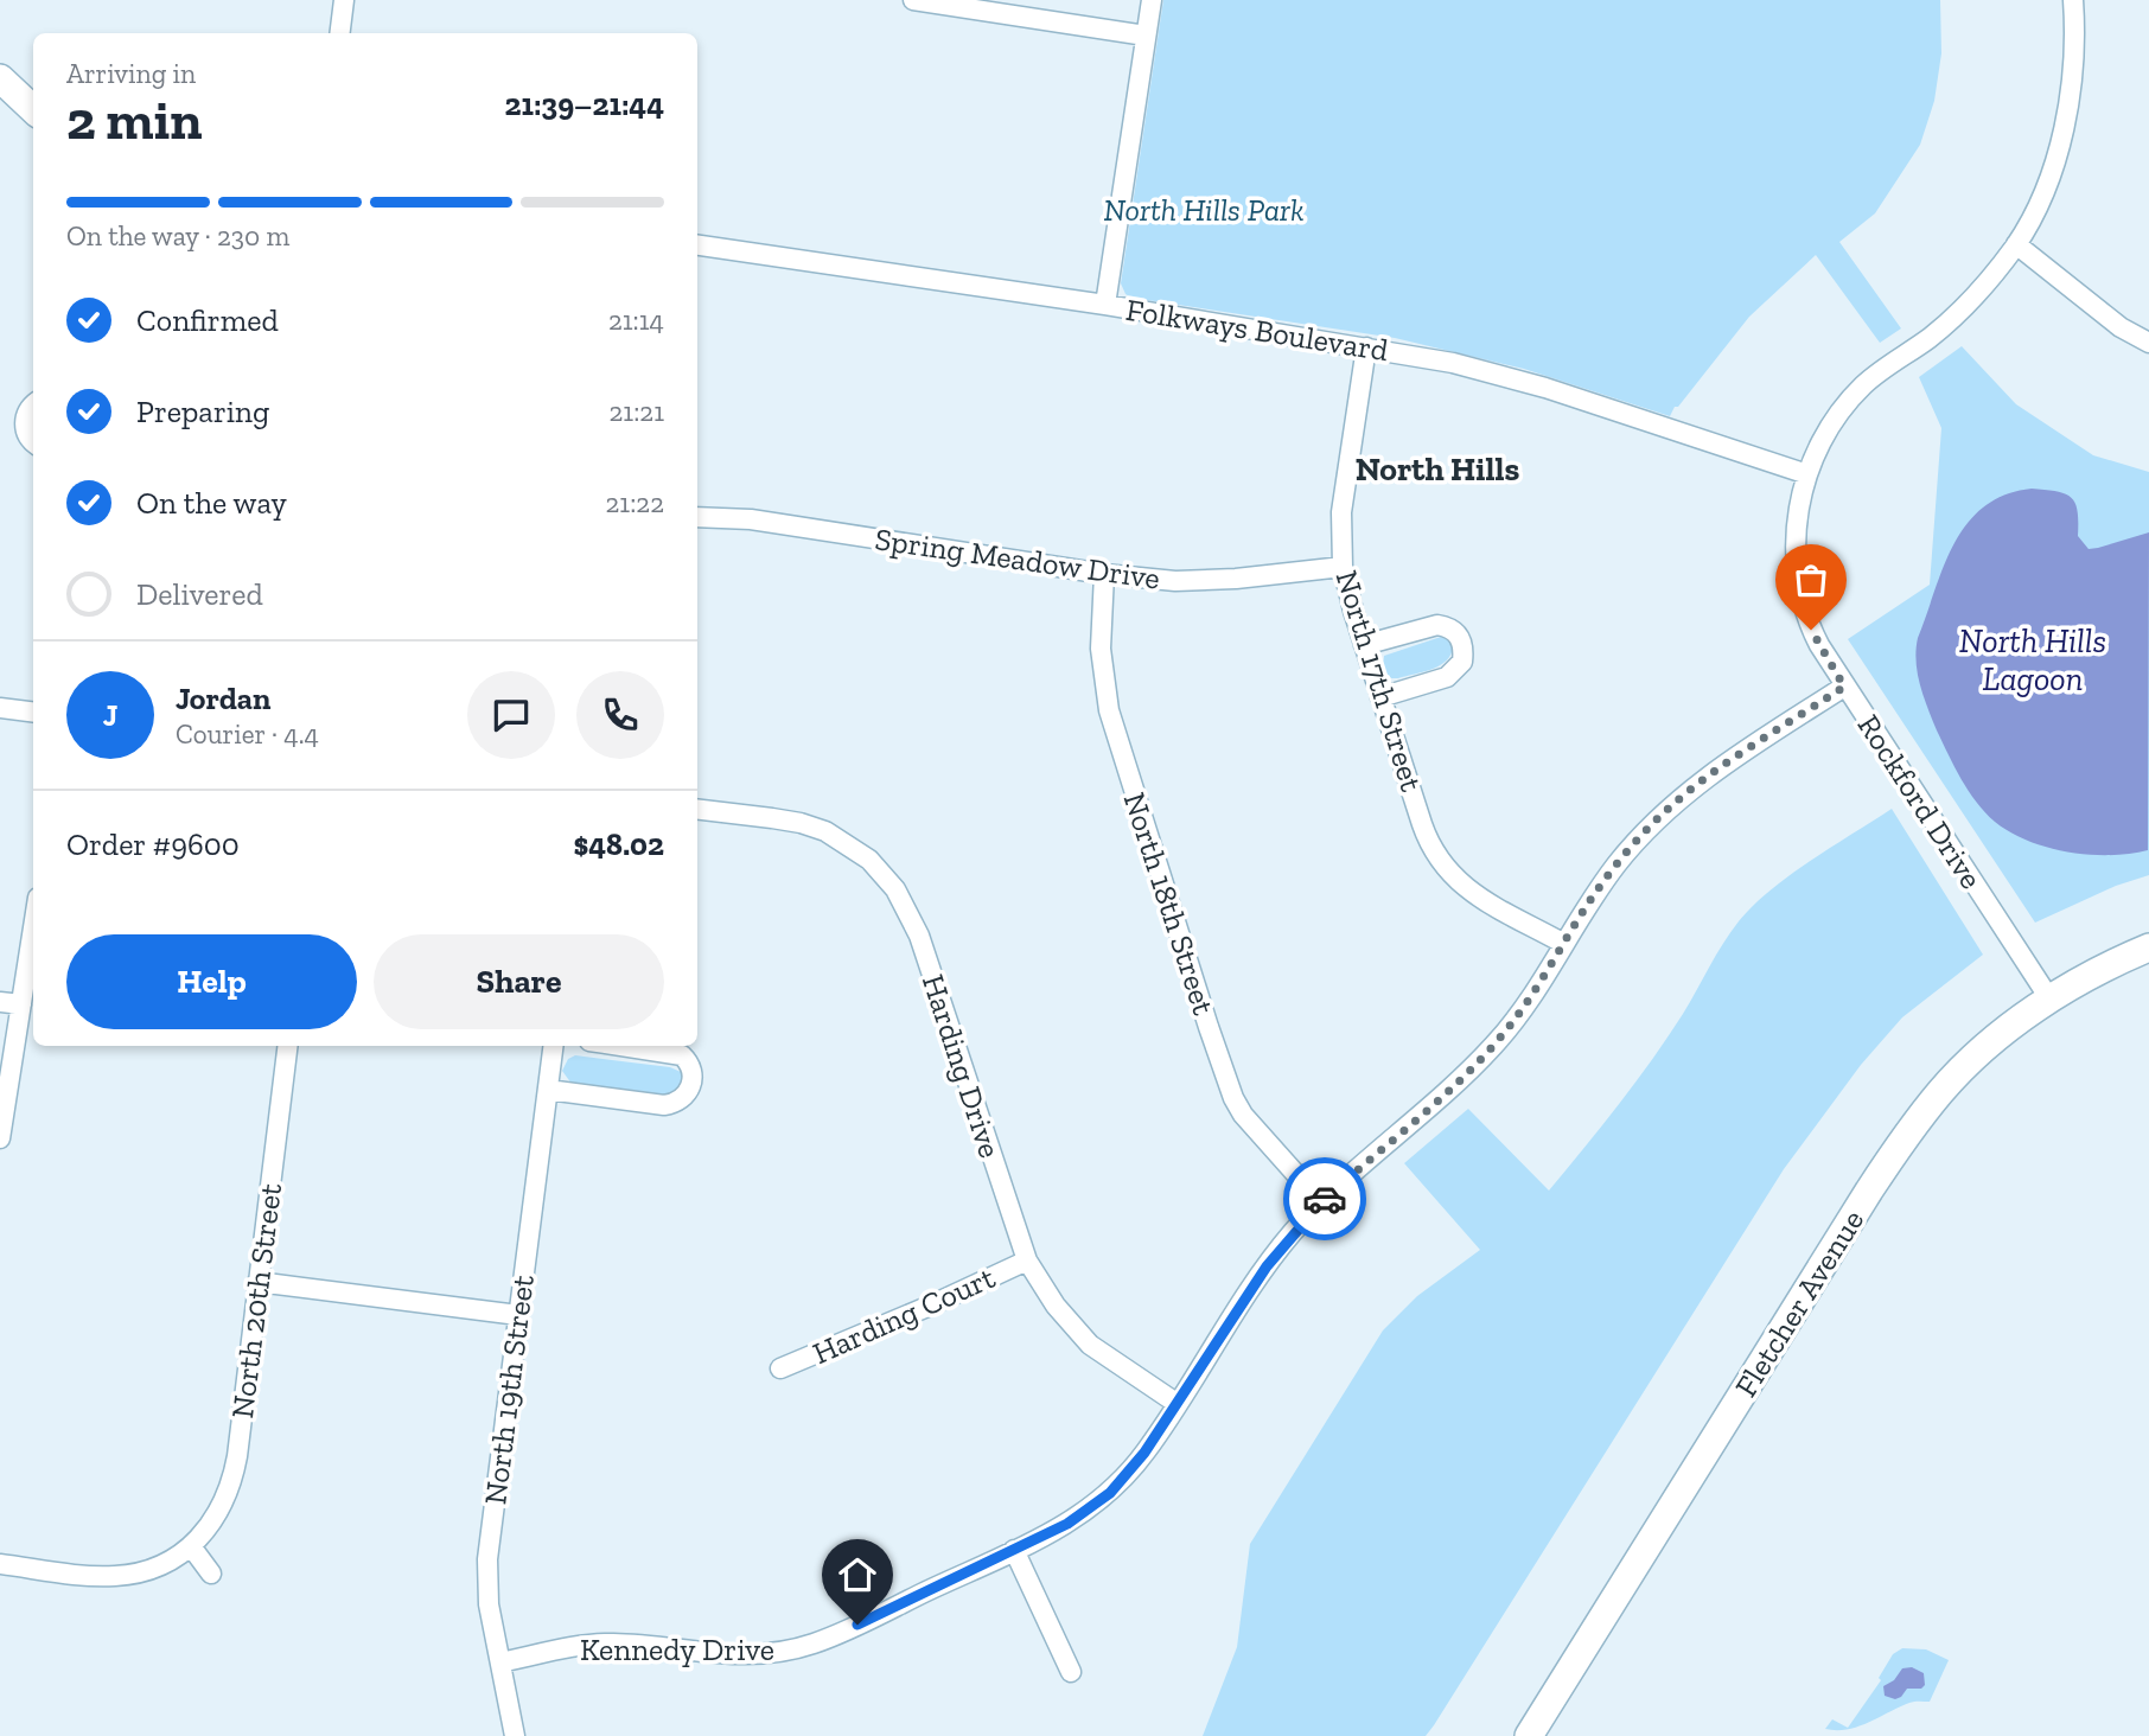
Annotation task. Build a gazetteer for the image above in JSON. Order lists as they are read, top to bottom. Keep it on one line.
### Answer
{"streets":{"main road":["Fletcher Avenue"],"street":["Folkways Boulevard","Spring Meadow Drive","North 17th Street","Rockford Drive","North 18th Street","Harding Drive","North 20th Street","Harding Court","North 19th Street","Kennedy Drive"]},"crossings":[["Folkways Boulevard","North 17th Street"],["Folkways Boulevard","Rockford Drive"],["Spring Meadow Drive","North 17th Street"],["Spring Meadow Drive","North 18th Street"],["North 17th Street","Kennedy Drive"],["Rockford Drive","Fletcher Avenue"],["Rockford Drive","Kennedy Drive"],["North 18th Street","Kennedy Drive"],["Harding Drive","Harding Court"],["Harding Drive","Kennedy Drive"],["North 19th Street","Kennedy Drive"]],"districts":["North Hills"],"water":["North Hills Lagoon"],"parks":["North Hills Park"],"page":{"heading":["2 min","Arriving in","21:39–21:44"],"panel":["Jordan","Courier · 4.4","Order #9600","$48.02"],"bar":"On the way · 230 m","list":[["Confirmed","21:14"],["Preparing","21:21"],["On the way","21:22"],"Delivered"],"round":"J","buttons":["Help","Share"]}}
